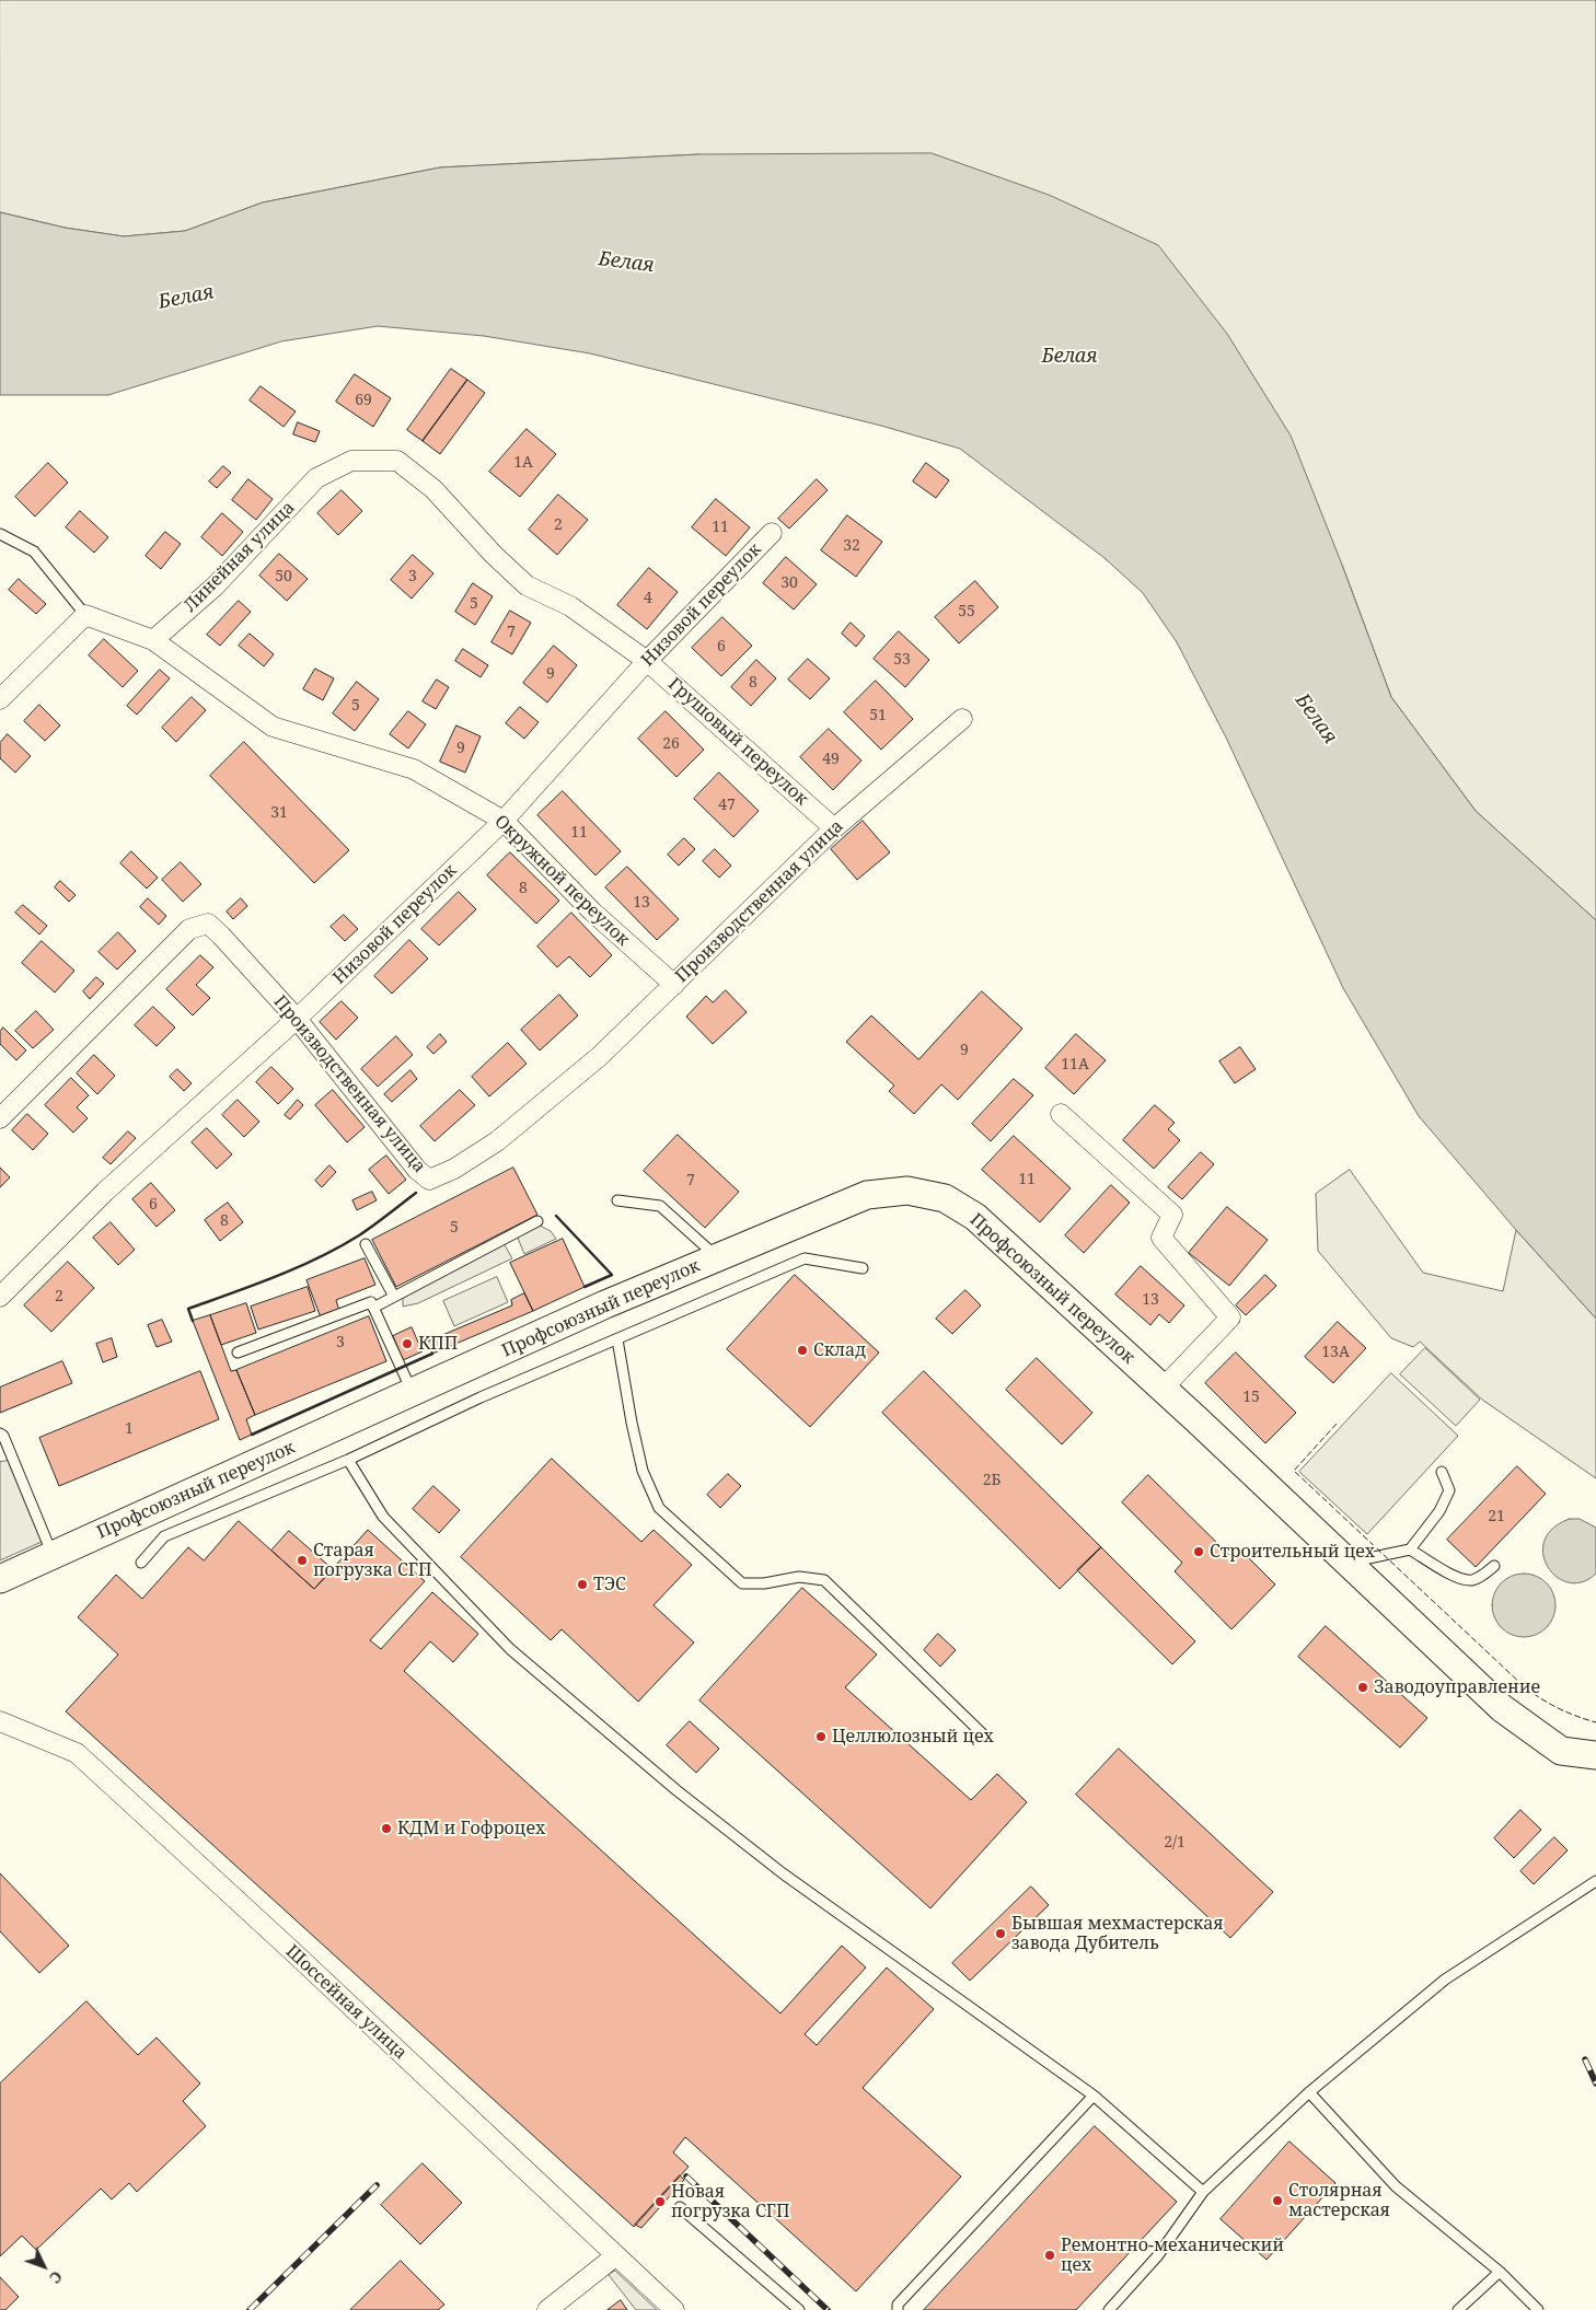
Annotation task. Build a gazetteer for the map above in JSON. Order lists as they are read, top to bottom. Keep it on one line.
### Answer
{"streets":{"main road":["Профсоюзный переулок"],"street":["Линейная улица","Низовой переулок","Грушовый переулок","Окружной переулок","Производственная улица","Шоссейная улица"]},"crossings":[["Линейная улица","Грушовый переулок"],["Линейная улица","Окружной переулок"],["Низовой переулок","Грушовый переулок"],["Низовой переулок","Окружной переулок"],["Низовой переулок","Производственная улица"],["Грушовый переулок","Производственная улица"],["Окружной переулок","Производственная улица"]],"water":["Белая"],"places":["КПП","Склад","Строительный цех","Старая погрузка СГП","ТЭС","Заводоуправление","Целлюлозный цех","КДМ и Гофроцех","Бывшая мехмастерская завода Дубитель","Столярная мастерская","Новая погрузка СГП","Ремонтно-механический цех"],"house_numbers":["69","1А","2","11","32","50","3","30","4","5","55","7","6","53","9","8","5","51","26","9","49","47","31","11","8","13","9","11А","11","7","6","8","5","2","13","3","13А","15","1","2Б","21","2/1"],"north":"bottom right"}
